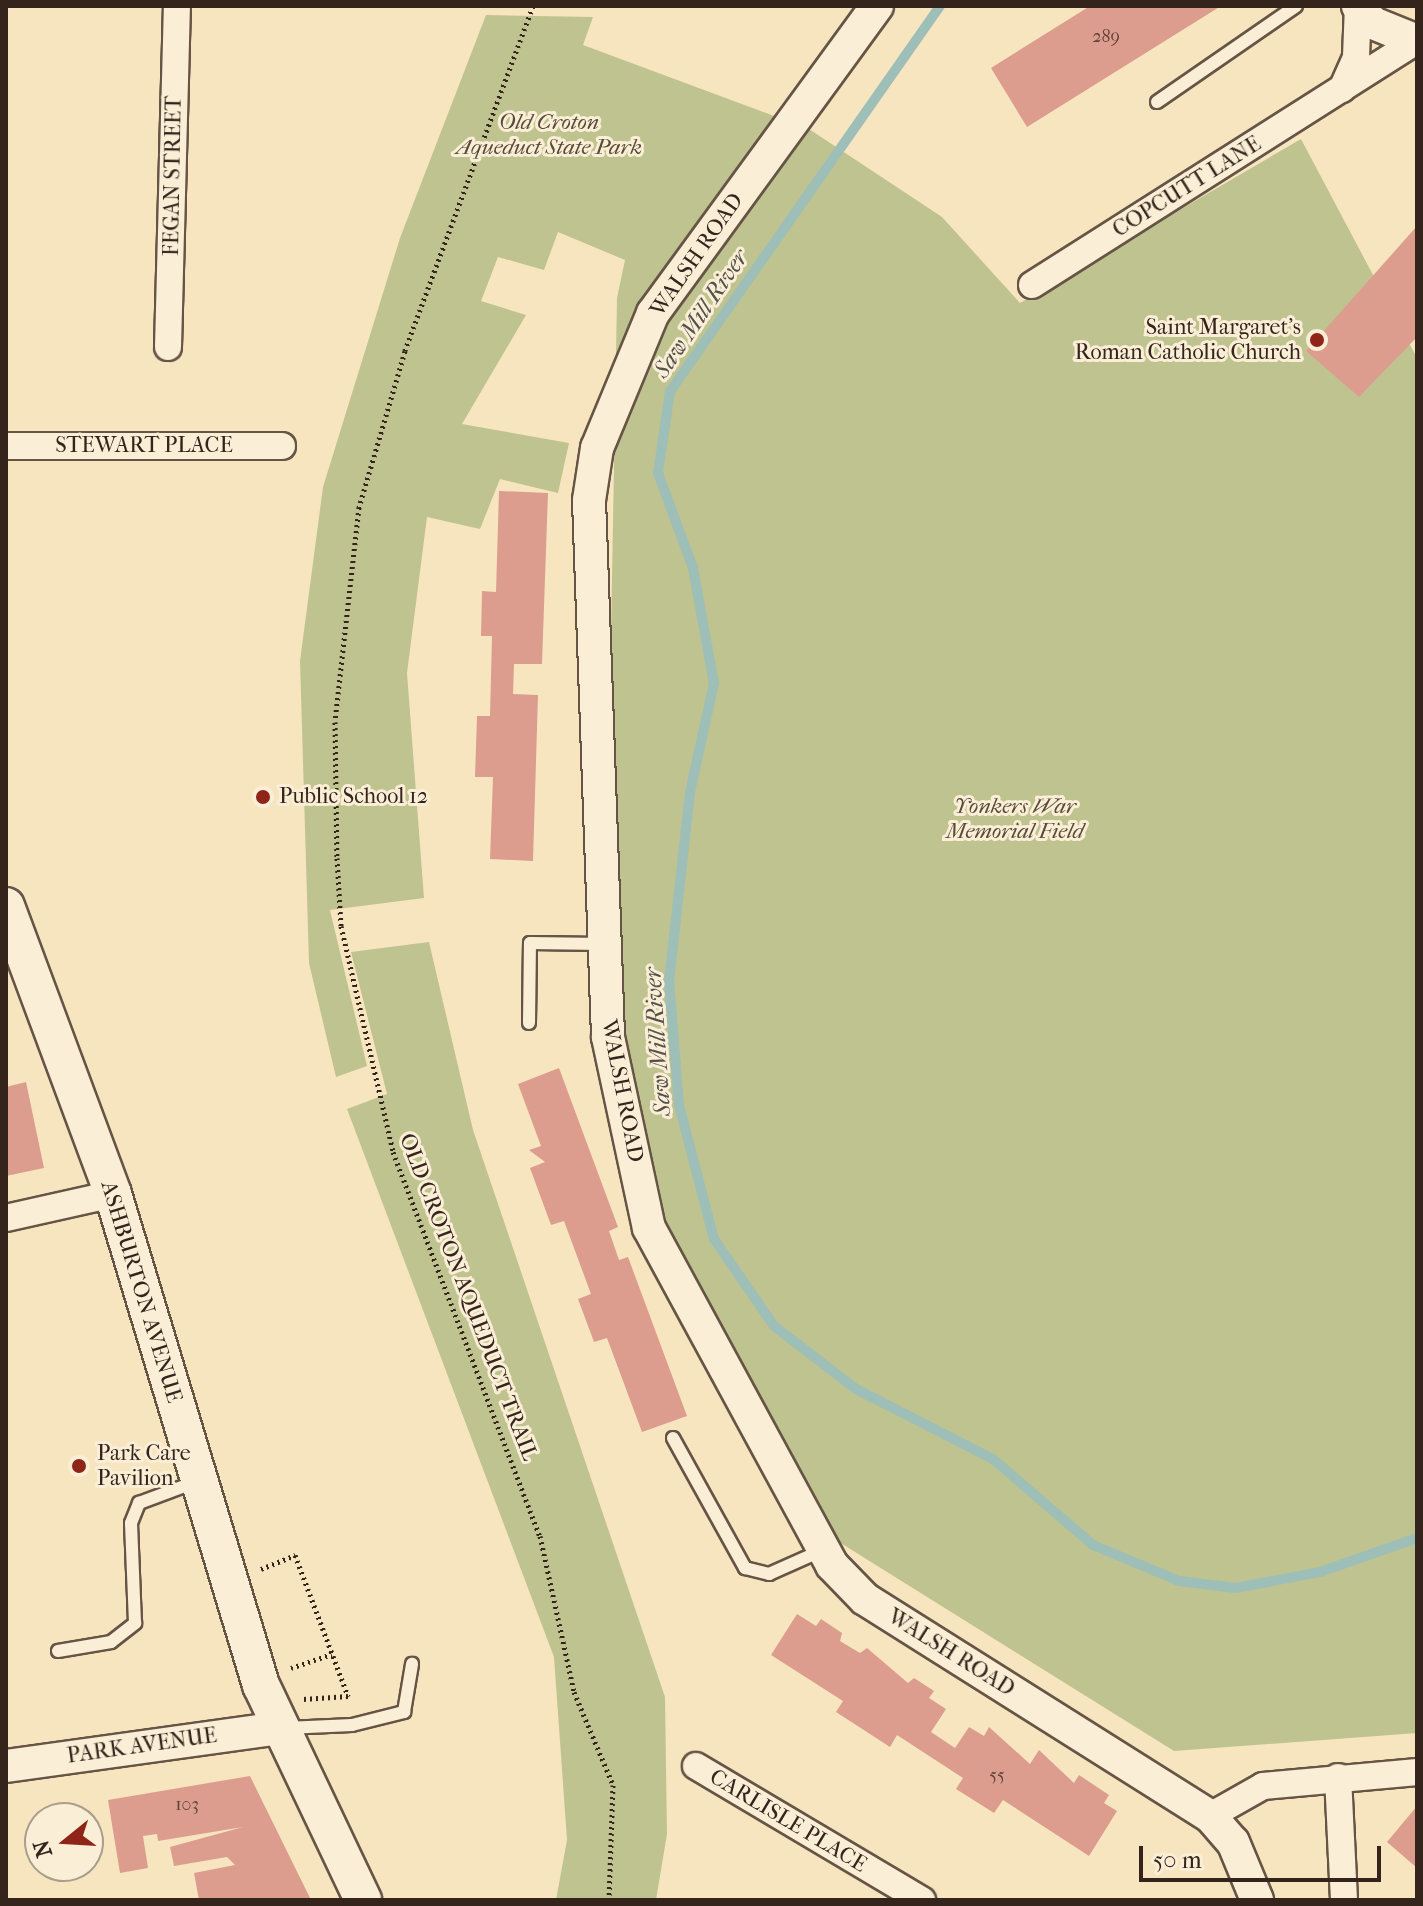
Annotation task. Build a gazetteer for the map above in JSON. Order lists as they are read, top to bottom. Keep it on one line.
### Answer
{"streets":{"main road":["ASHBURTON AVENUE"],"street":["FEGAN STREET","COPCUTT LANE","WALSH ROAD","STEWART PLACE","PARK AVENUE","CARLISLE PLACE"],"path":["OLD CROTON AQUEDUCT TRAIL"]},"crossings":[["ASHBURTON AVENUE","PARK AVENUE"]],"water":["Saw Mill River"],"parks":["Old Croton Aqueduct State Park","Yonkers War Memorial Field"],"places":["Saint Margaret's Roman Catholic Church","Public School 12","Park Care Pavilion"],"house_numbers":["289","55","103"],"scale_bar":"50 m","north":"left"}
